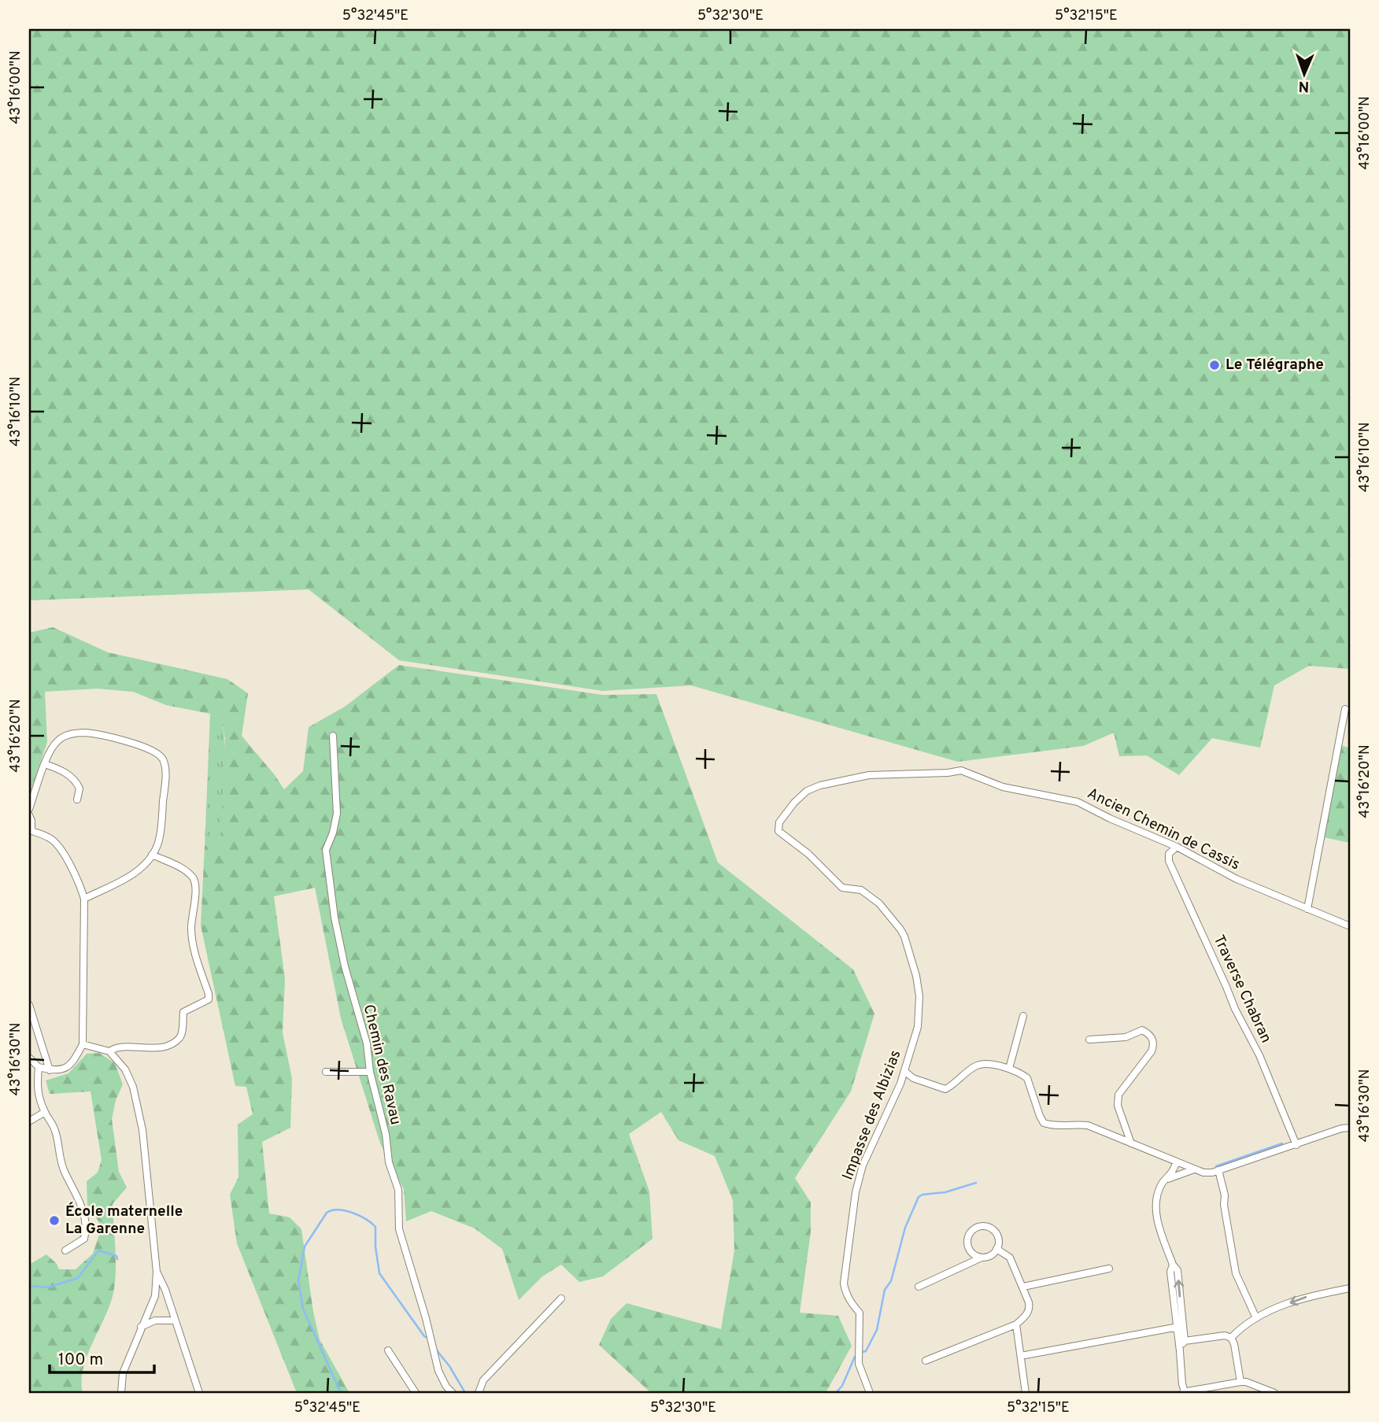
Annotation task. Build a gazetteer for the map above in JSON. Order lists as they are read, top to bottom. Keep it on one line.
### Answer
{"streets":{"street":["Ancien Chemin de Cassis","Traverse Chabran","Chemin des Ravau","Impasse des Albizias"]},"crossings":[["Ancien Chemin de Cassis","Traverse Chabran"],["Ancien Chemin de Cassis","Impasse des Albizias"]],"places":["Le Télégraphe","École maternelle La Garenne"],"scale_bar":"100 m","north":"bottom","coordinates":["5°32'45\"E","5°32'30\"E","5°32'15\"E","43°16'00\"N","43°16'10\"N","43°16'20\"N","43°16'30\"N"]}
